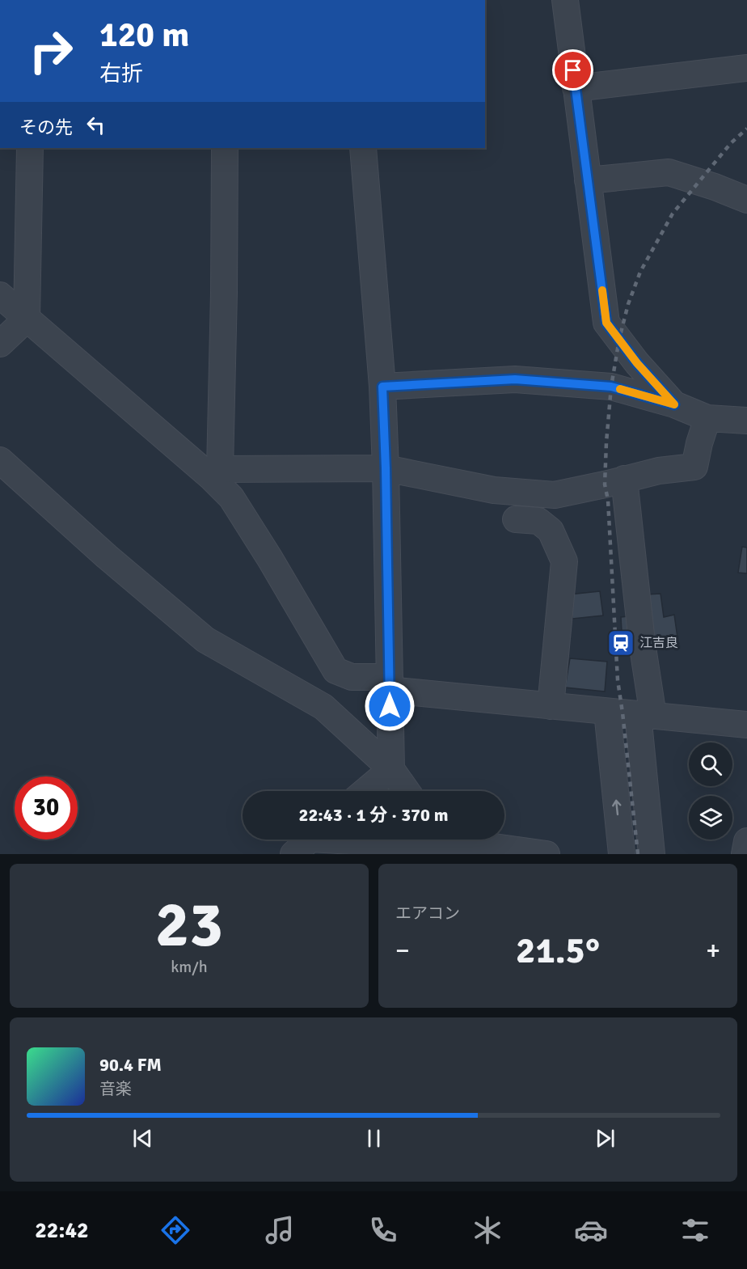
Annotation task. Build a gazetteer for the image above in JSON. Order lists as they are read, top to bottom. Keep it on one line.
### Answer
{"places":{"station":["江吉良"]},"page":{"turn":["120 m","右折"],"then":"その先","limit":"30","trip":"22:43 · 1 分 · 370 m","tile":[["23","km/h"],"エアコン"],"heat":["−","21.5°","+"],"song":["90.4 FM","音楽"],"tabs":"22:42"}}
